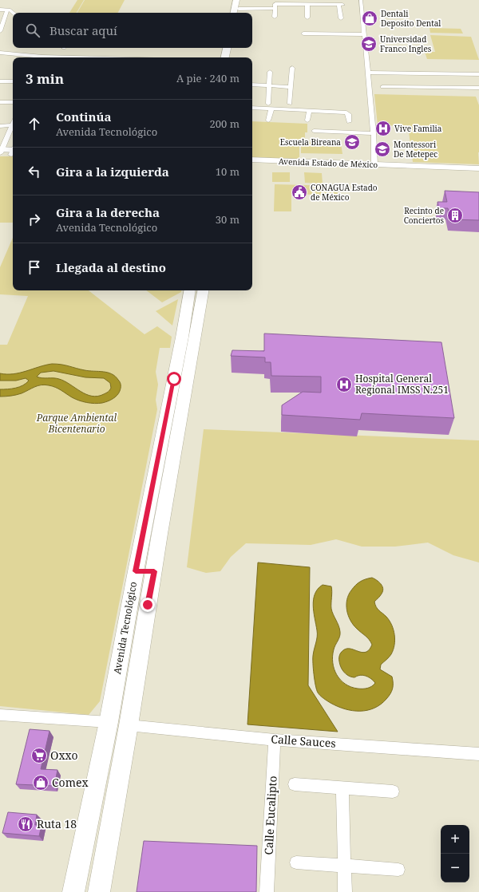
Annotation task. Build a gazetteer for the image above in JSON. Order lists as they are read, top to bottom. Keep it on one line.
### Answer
{"streets":{"main road":["Avenida Estado de México","Avenida Tecnológico"],"street":["Calle Sauces","Calle Eucalipto"]},"crossings":[["Avenida Tecnológico","Calle Sauces"],["Calle Sauces","Calle Eucalipto"]],"parks":["Parque Ambiental Bicentenario"],"places":{"shop":["Dentali Deposito Dental","Comex"],"school or university":["Universidad Franco Ingles","Escuela Bireana","Montessori De Metepec"],"hospital":["Vive Familia","Hospital General Regional IMSS N.251"],"public building":["CONAGUA Estado de México"],"building":["Recinto de Conciertos"],"supermarket":["Oxxo"],"restaurant":["Ruta 18"]},"page":{"search":"Buscar aquí","heading":["3 min","A pie · 240 m"],"list":[["Continúa","Avenida Tecnológico","200 m"],["Gira a la izquierda","10 m"],["Gira a la derecha","Avenida Tecnológico","30 m"],"Llegada al destino"],"map_buttons":["+","−"]}}
